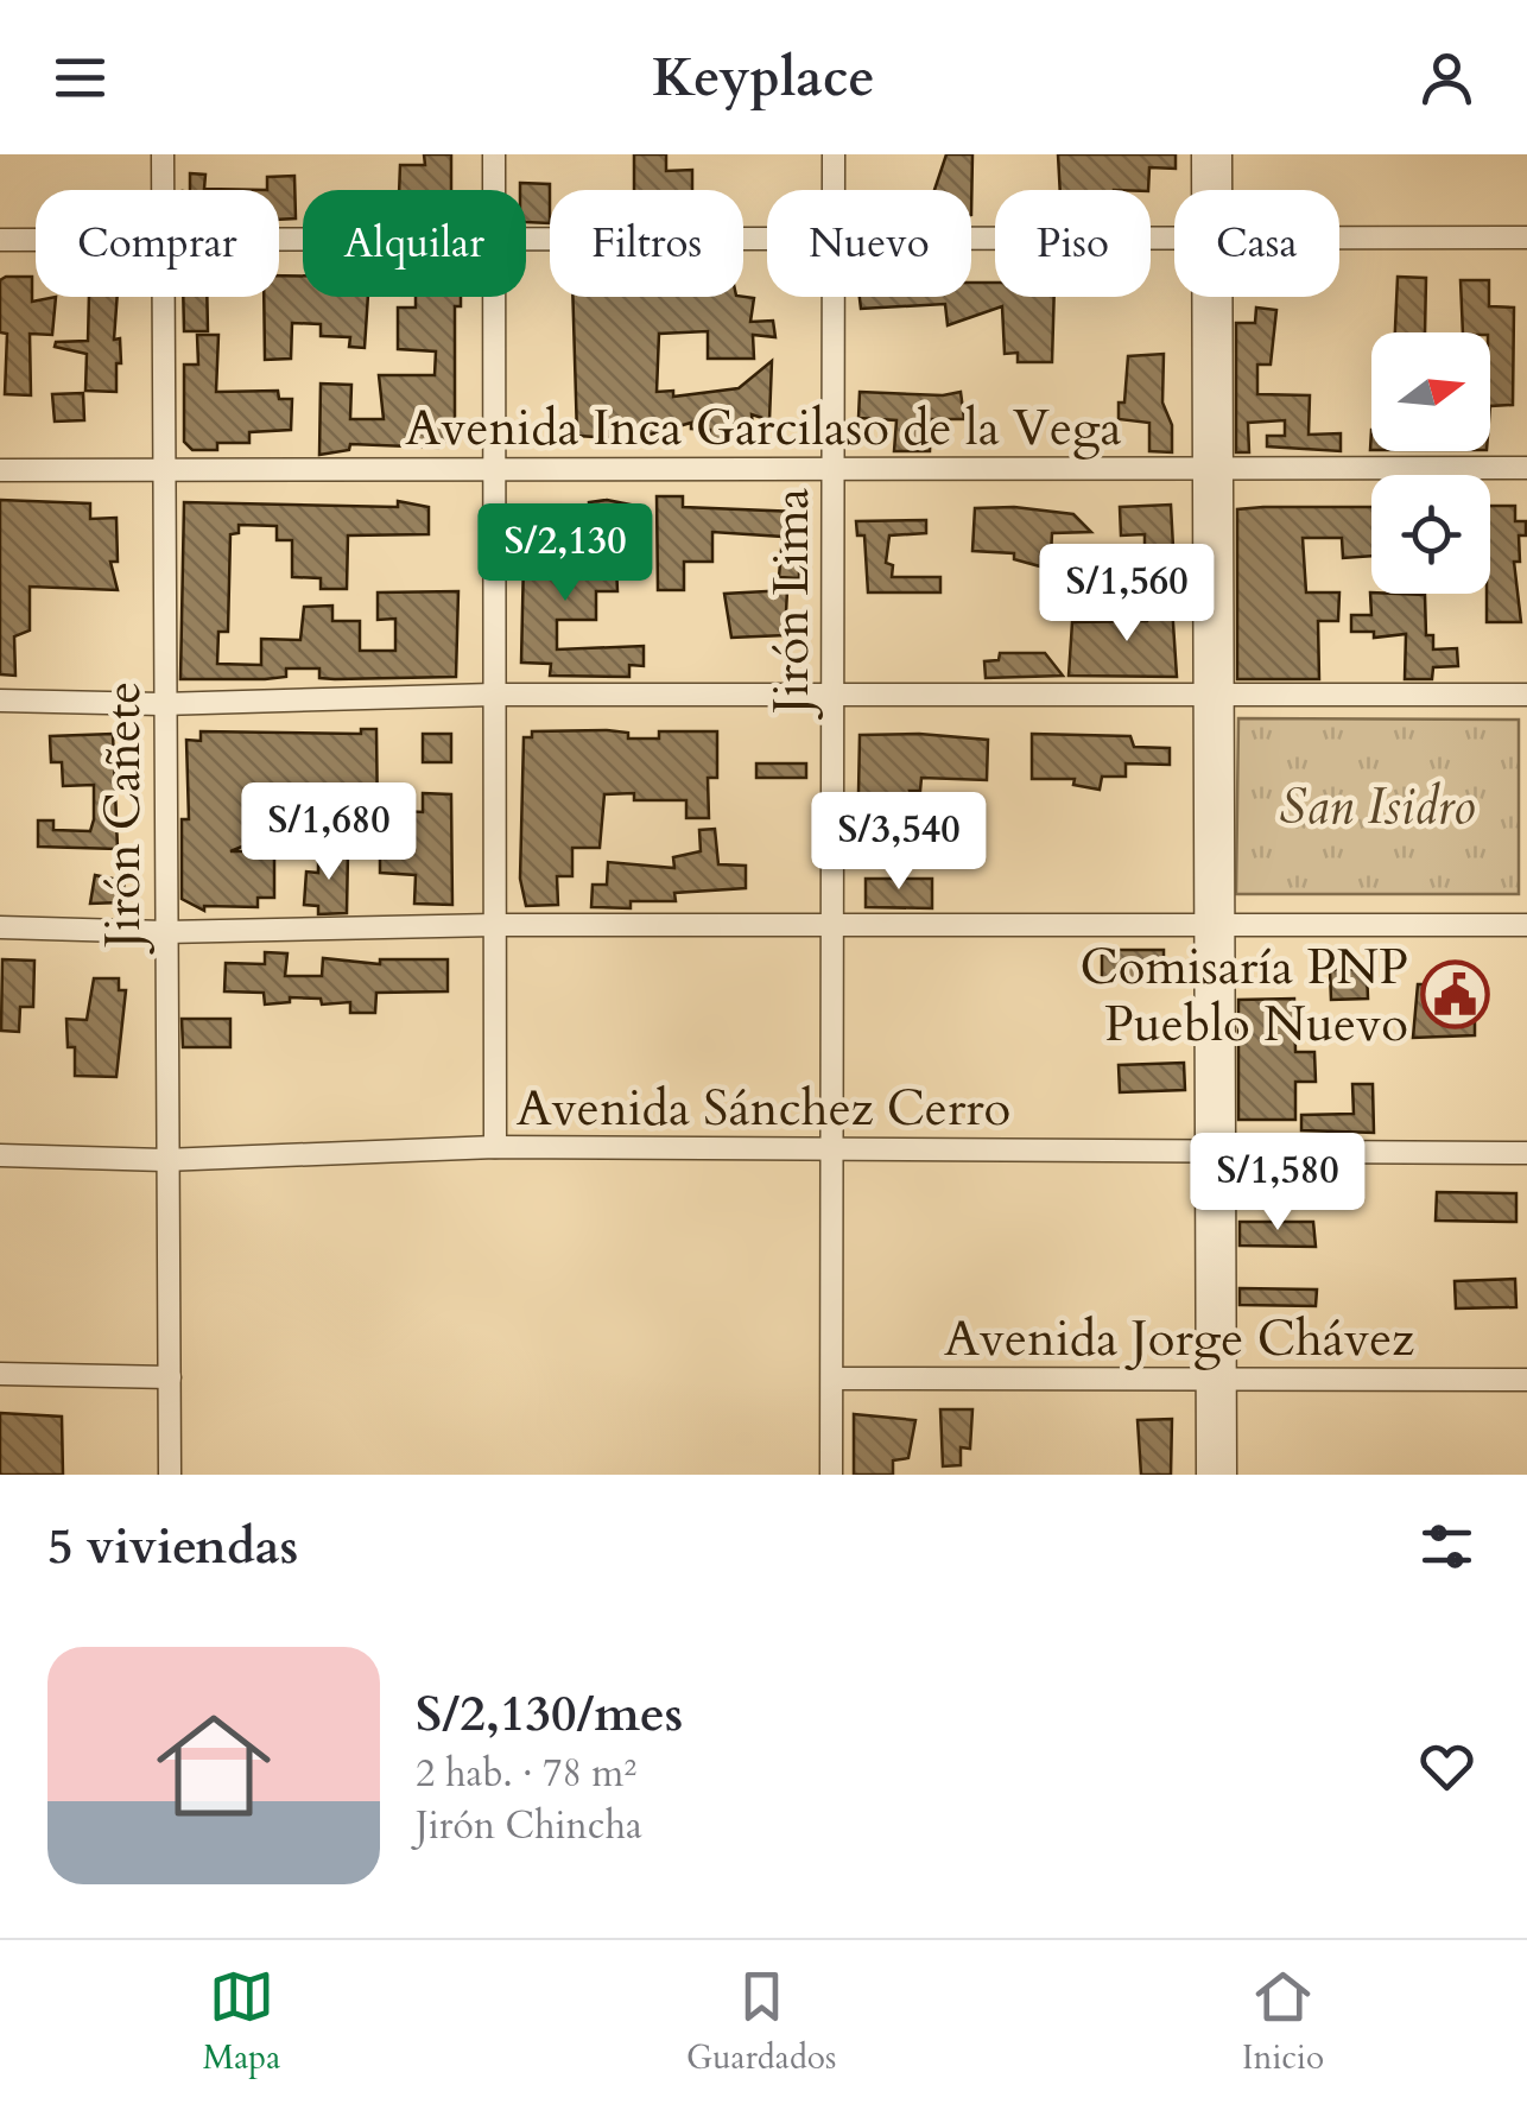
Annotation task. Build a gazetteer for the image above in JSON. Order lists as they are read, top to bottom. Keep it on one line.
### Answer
{"streets":{"street":["Avenida Inca Garcilaso de la Vega","Jirón Lima","Jirón Cañete","Avenida Sánchez Cerro","Avenida Jorge Chávez"]},"crossings":[["Avenida Inca Garcilaso de la Vega","Jirón Lima"],["Avenida Inca Garcilaso de la Vega","Jirón Cañete"],["Jirón Lima","Avenida Sánchez Cerro"],["Jirón Lima","Avenida Jorge Chávez"],["Jirón Cañete","Avenida Sánchez Cerro"]],"parks":["San Isidro"],"places":{"public building":["Comisaría PNP Pueblo Nuevo"]},"north":"right","page":{"header":"Keyplace","chip":["Comprar","Alquilar","Filtros","Nuevo","Piso","Casa"],"price":["S/2,130","S/1,560","S/1,680","S/3,540","S/1,580"],"heading":"5 viviendas","list":[{"name":"S/2,130/mes","note":"2 hab. · 78 m² · Jirón Chincha"}],"tabs":["Mapa","Guardados","Inicio"]}}
